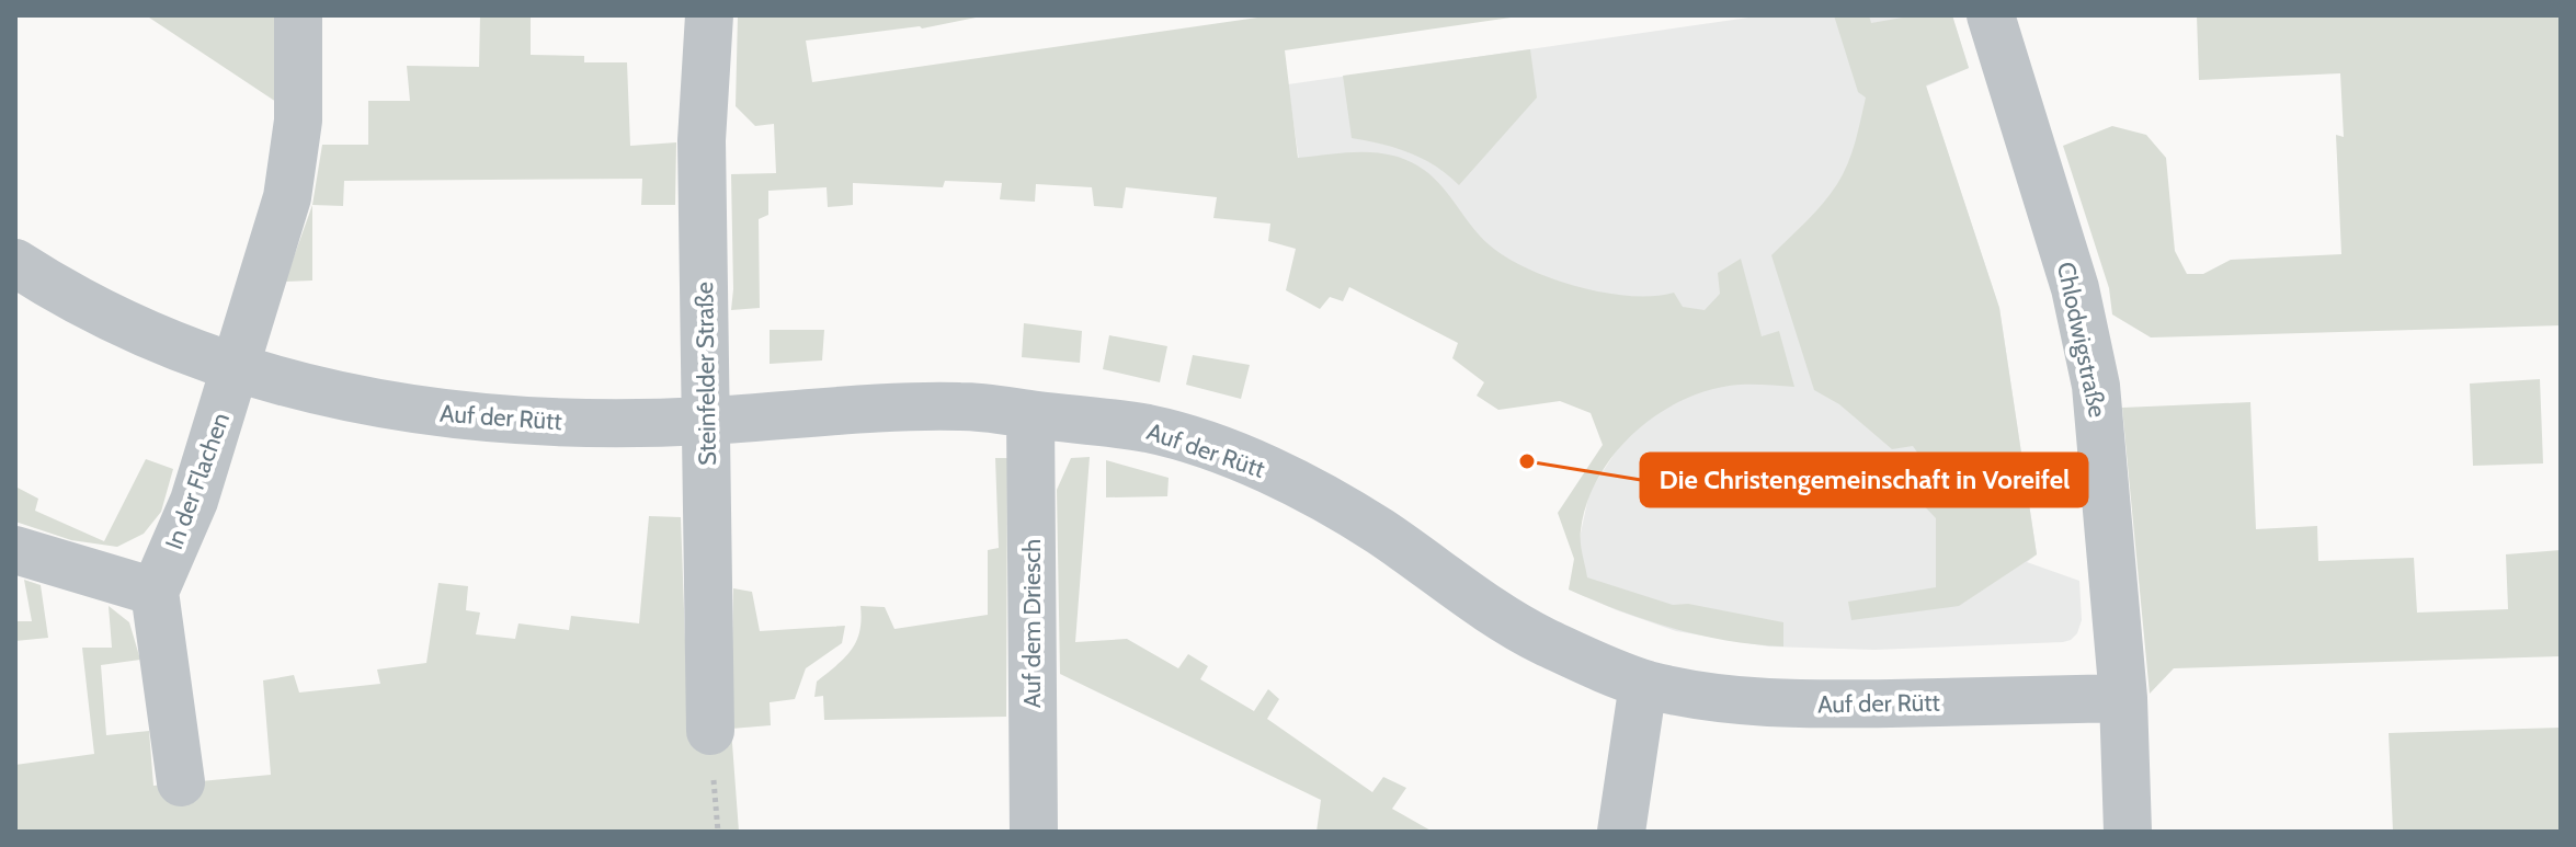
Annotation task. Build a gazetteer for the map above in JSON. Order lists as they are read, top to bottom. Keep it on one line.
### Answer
{"streets":{"street":["Chlodwigstraße","Steinfelder Straße","Auf der Rütt","In der Flachen","Auf dem Driesch"]},"crossings":[["Chlodwigstraße","Auf der Rütt"],["Steinfelder Straße","Auf der Rütt"],["Auf der Rütt","In der Flachen"],["Auf der Rütt","Auf dem Driesch"]],"places":["Die Christengemeinschaft in Voreifel"]}
